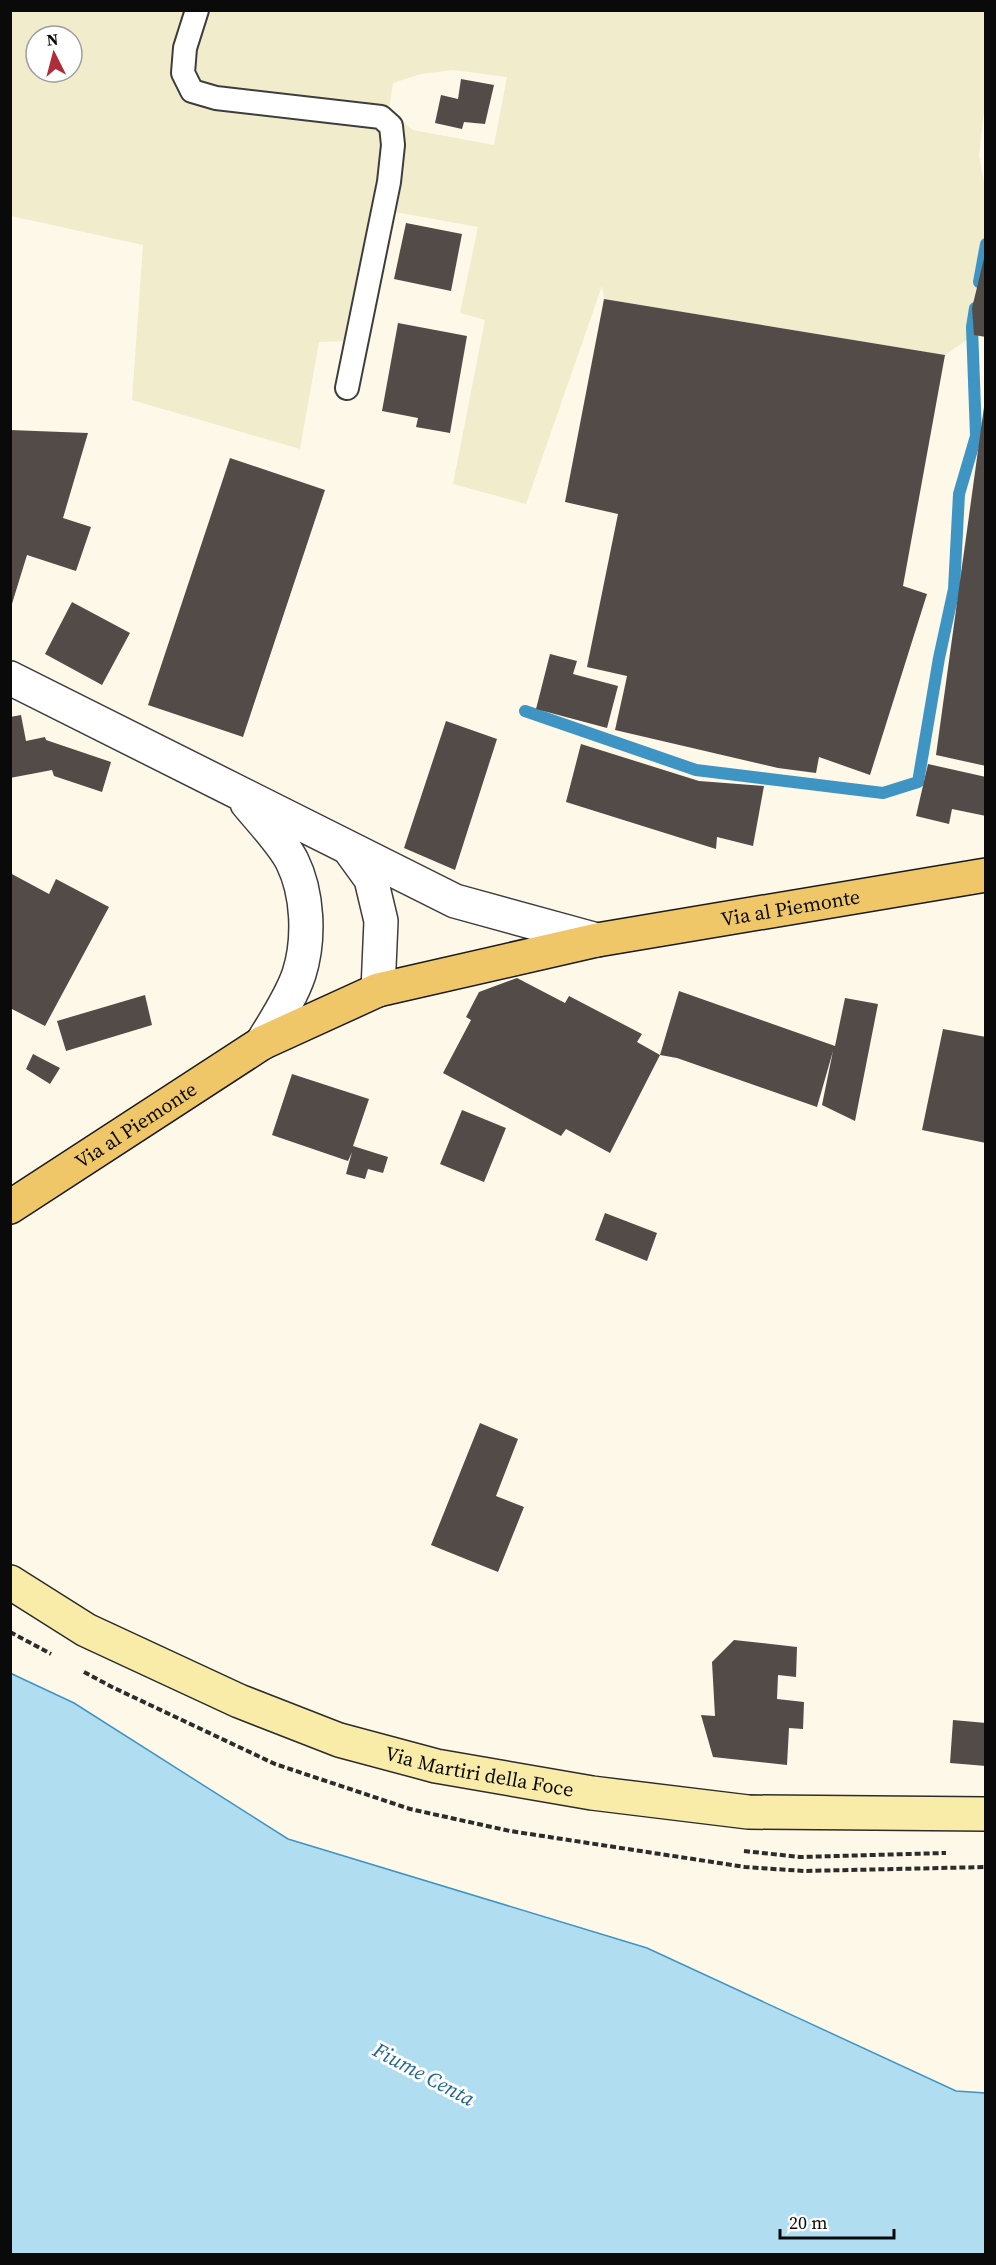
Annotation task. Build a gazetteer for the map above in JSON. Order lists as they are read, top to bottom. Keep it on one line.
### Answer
{"streets":{"main road":["Via al Piemonte","Via Martiri della Foce"]},"water":["Fiume Centa"],"scale_bar":"20 m","north":"top"}
